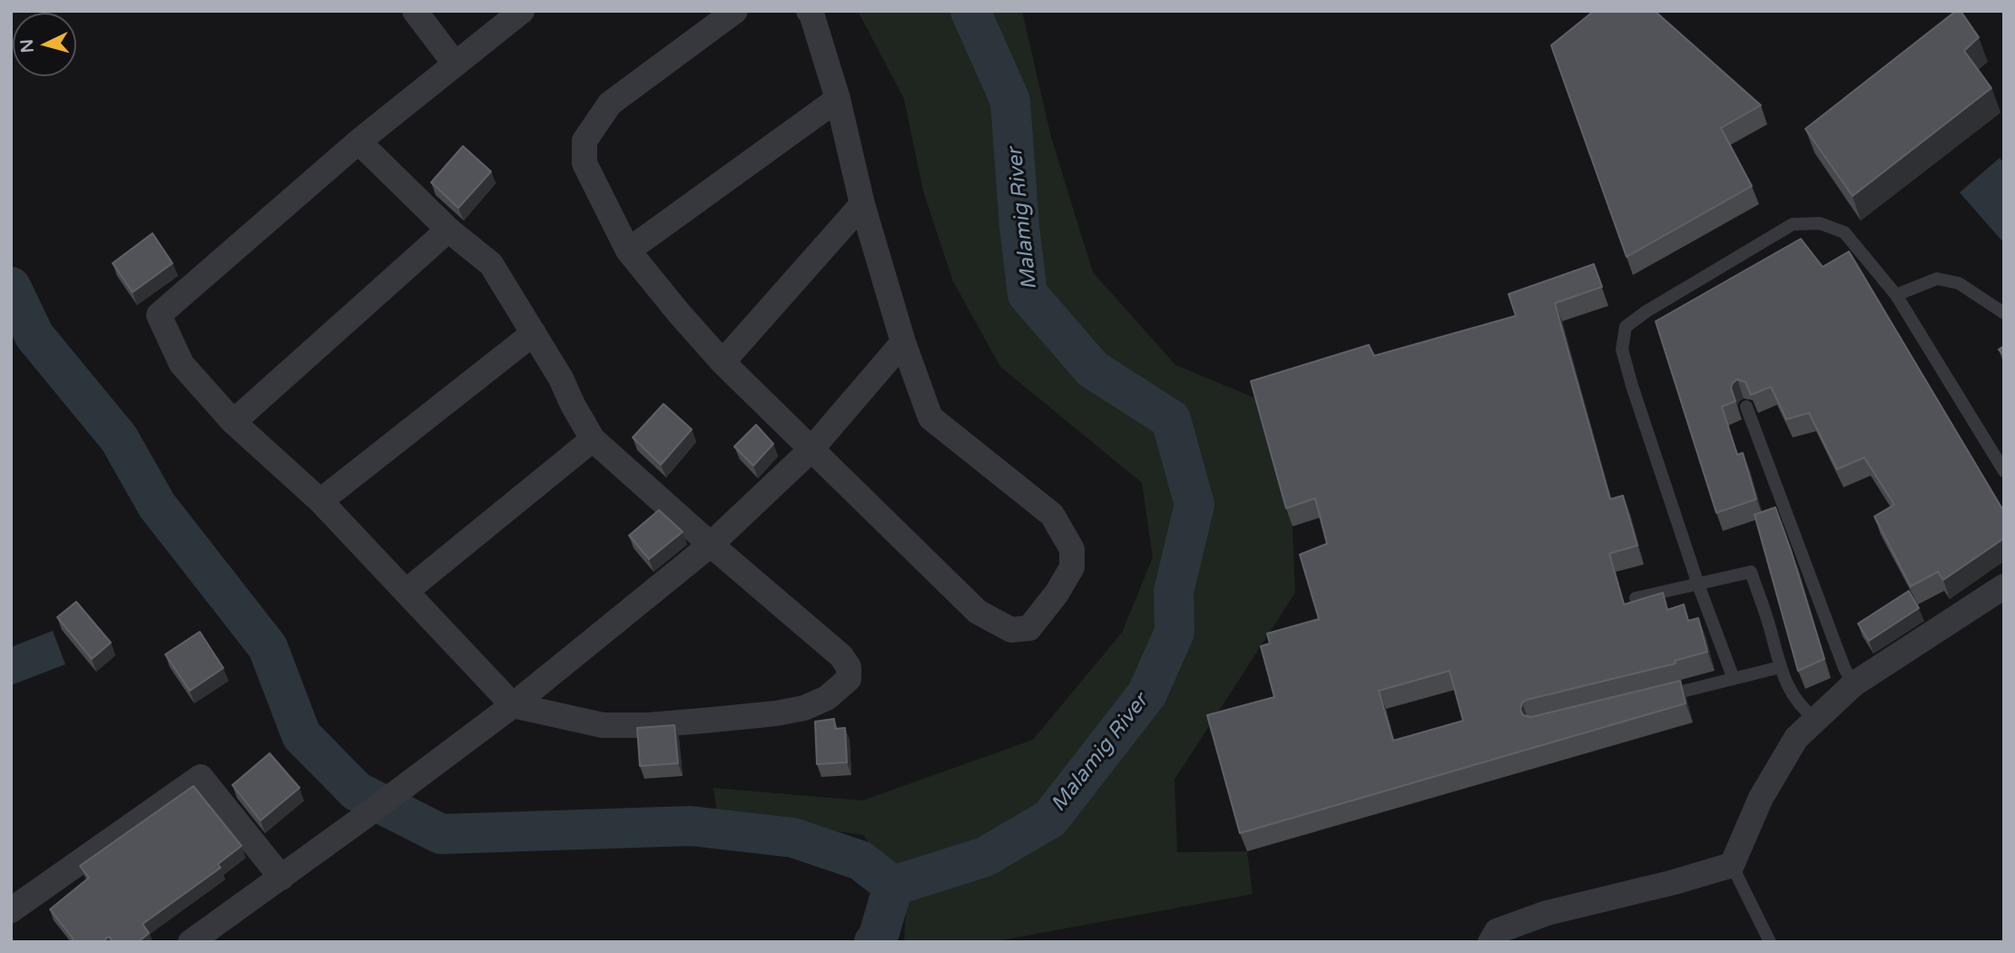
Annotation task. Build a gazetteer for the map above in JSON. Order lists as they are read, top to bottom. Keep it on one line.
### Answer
{"water":["Malamig River"],"north":"left"}
